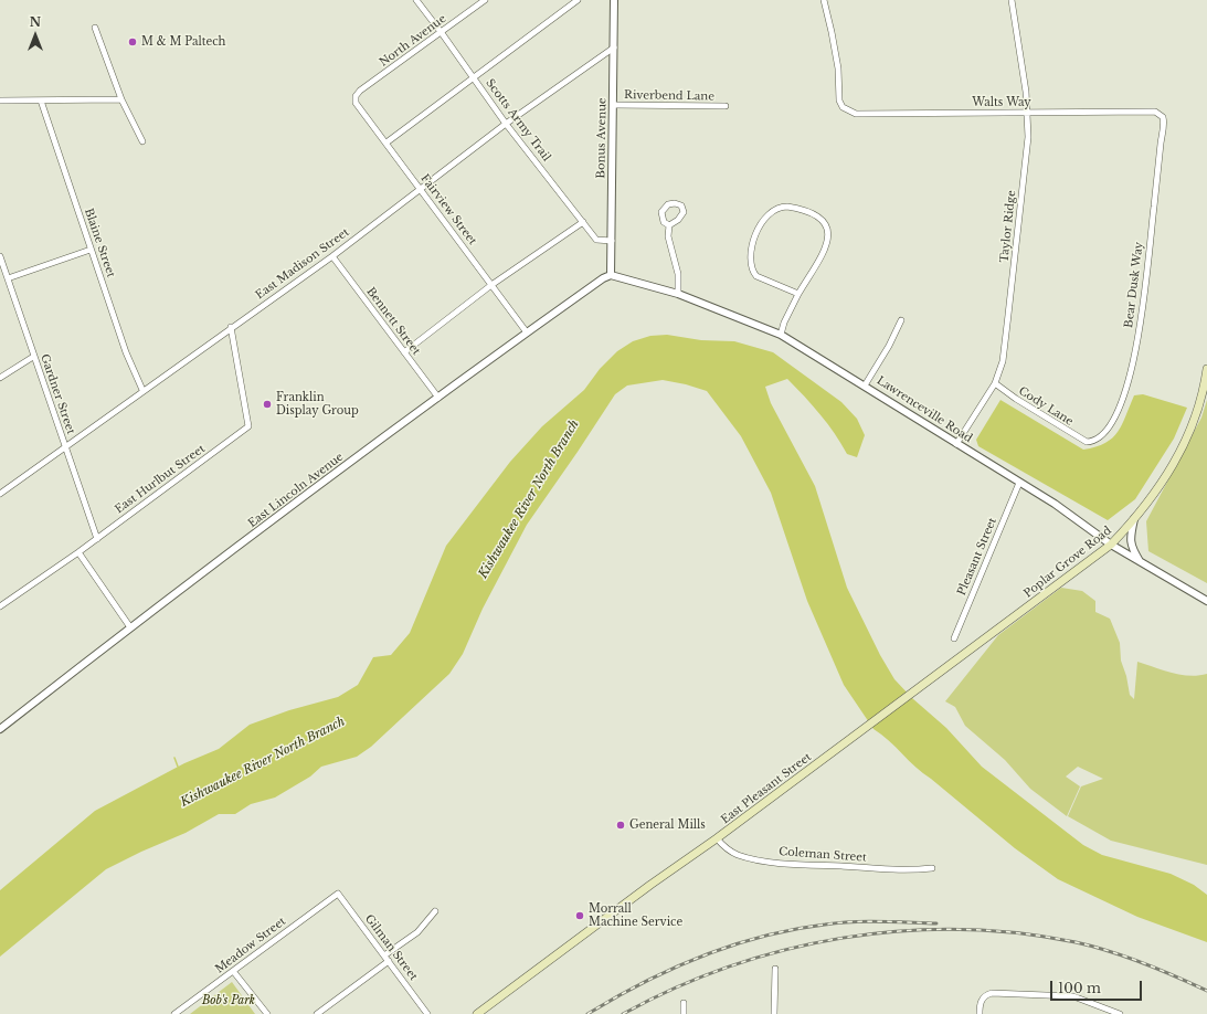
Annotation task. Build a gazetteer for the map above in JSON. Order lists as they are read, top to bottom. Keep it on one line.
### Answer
{"streets":{"main road":["Poplar Grove Road","East Pleasant Street"],"street":["North Avenue","Riverbend Lane","Walts Way","Scotts Army Trail","Bonus Avenue","Fairview Street","Taylor Ridge","Blaine Street","East Madison Street","Bear Dusk Way","Bennett Street","Gardner Street","Cody Lane","Lawrenceville Road","East Hurlbut Street","East Lincoln Avenue","Pleasant Street","Coleman Street","Meadow Street","Gilman Street"]},"crossings":[["North Avenue","Scotts Army Trail"],["North Avenue","Fairview Street"],["Riverbend Lane","Bonus Avenue"],["Walts Way","Taylor Ridge"],["Walts Way","Bear Dusk Way"],["Scotts Army Trail","Bonus Avenue"],["Scotts Army Trail","East Madison Street"],["Bonus Avenue","East Madison Street"],["Bonus Avenue","Lawrenceville Road"],["Bonus Avenue","East Lincoln Avenue"],["Fairview Street","East Madison Street"],["Fairview Street","East Lincoln Avenue"],["Taylor Ridge","Cody Lane"],["Taylor Ridge","Lawrenceville Road"],["Blaine Street","East Madison Street"],["East Madison Street","Bennett Street"],["East Madison Street","Gardner Street"],["East Madison Street","East Hurlbut Street"],["Bear Dusk Way","Cody Lane"],["Bennett Street","East Lincoln Avenue"],["Gardner Street","East Hurlbut Street"],["Lawrenceville Road","East Lincoln Avenue"],["Lawrenceville Road","Pleasant Street"],["Lawrenceville Road","Poplar Grove Road"],["Poplar Grove Road","East Pleasant Street"],["East Pleasant Street","Coleman Street"],["Meadow Street","Gilman Street"]],"water":["Kishwaukee River North Branch"],"parks":["Bob's Park"],"places":["M & M Paltech","Franklin Display Group","General Mills","Morrall Machine Service"],"scale_bar":"100 m","north":"top"}
